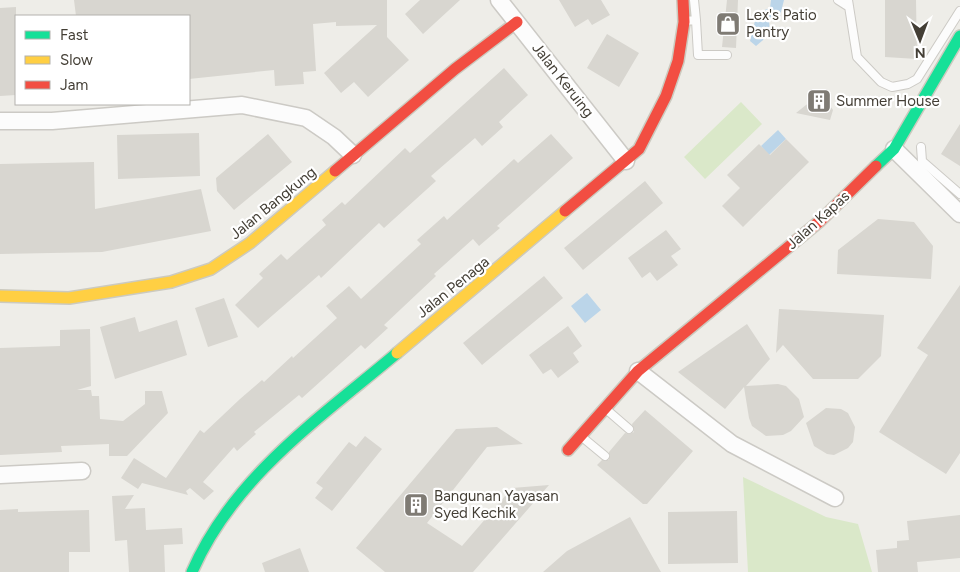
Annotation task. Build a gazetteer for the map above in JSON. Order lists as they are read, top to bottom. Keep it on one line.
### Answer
{"streets":{"street":["Jalan Keruing","Jalan Bangkung","Jalan Kapas","Jalan Penaga"]},"crossings":[["Jalan Keruing","Jalan Bangkung"],["Jalan Keruing","Jalan Penaga"]],"places":{"shop":["Lex's Patio Pantry"],"building":["Summer House","Bangunan Yayasan Syed Kechik"]},"legend":["Fast","Slow","Jam"],"north":"bottom"}
